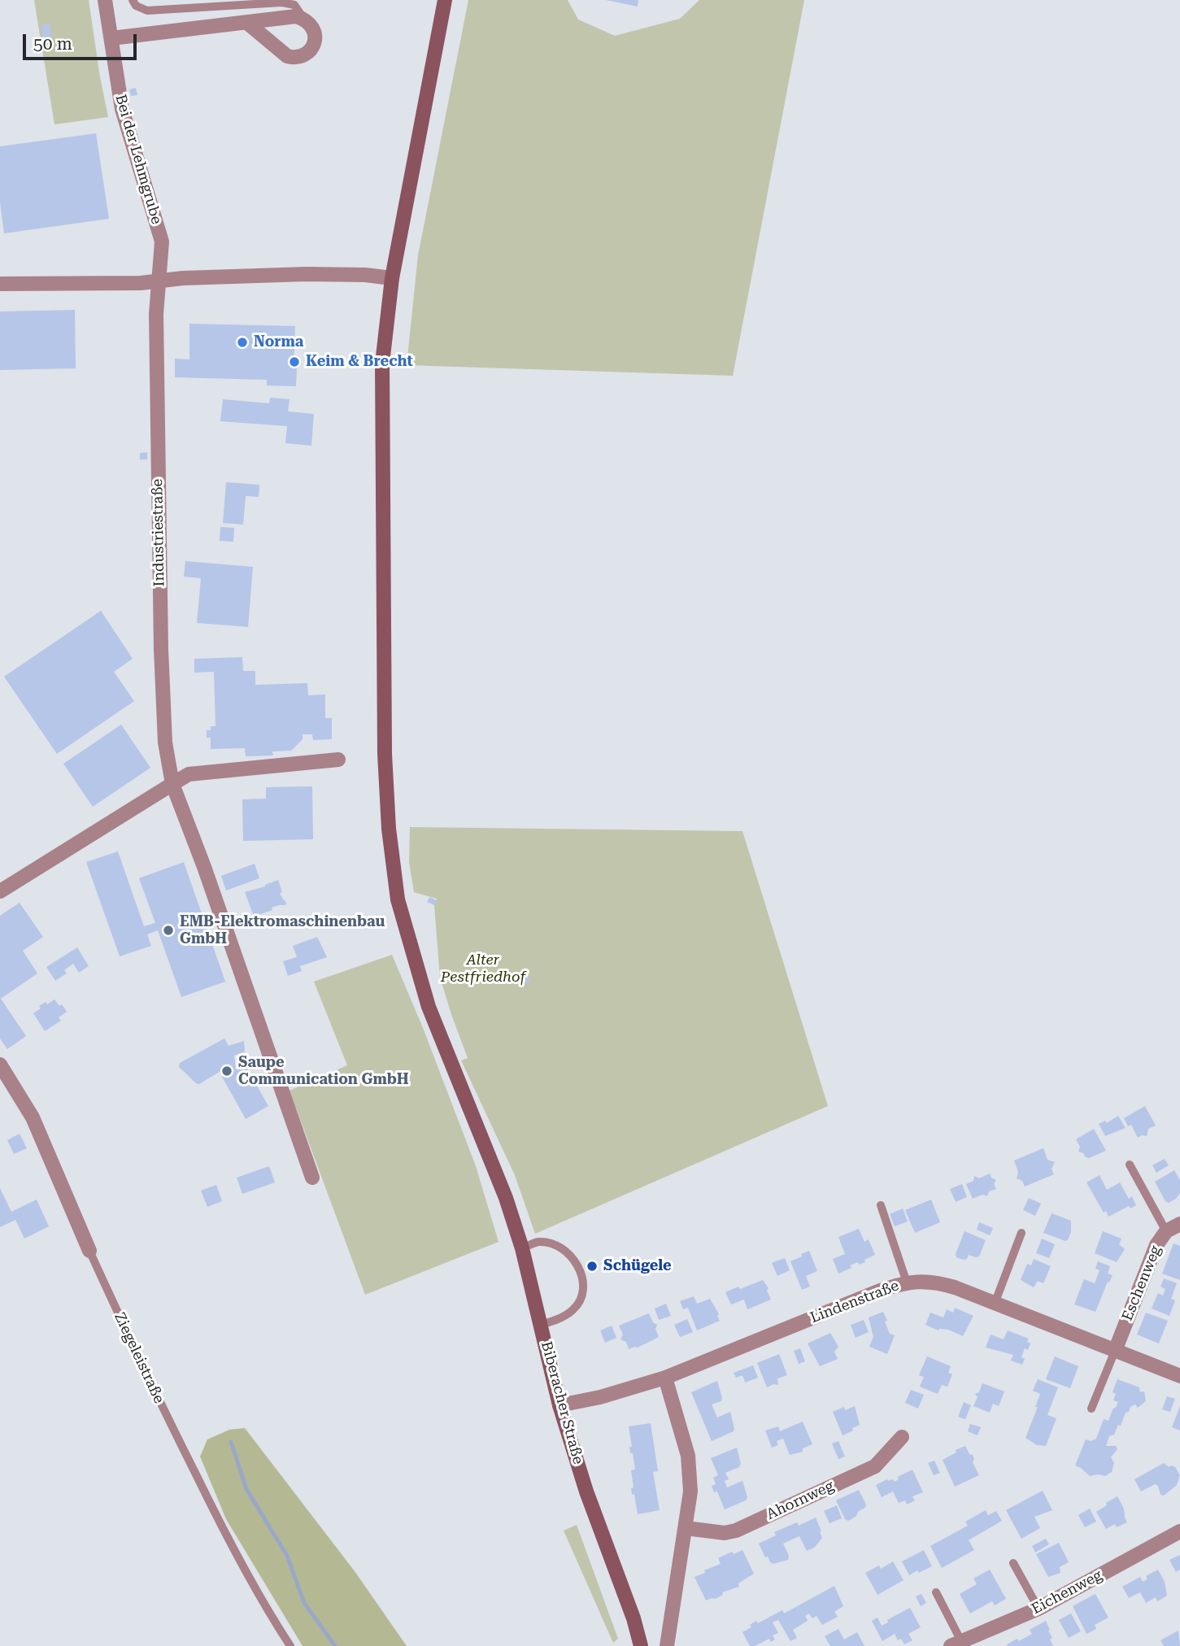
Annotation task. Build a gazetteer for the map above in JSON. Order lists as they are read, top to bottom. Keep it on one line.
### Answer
{"streets":{"street":["Bei der Lehmgrube","Industriestraße","Eschenweg","Lindenstraße","Ziegeleistraße","Biberacher Straße","Ahornweg","Eichenweg"]},"crossings":[["Bei der Lehmgrube","Industriestraße"],["Eschenweg","Lindenstraße"],["Lindenstraße","Biberacher Straße"]],"parks":["Alter Pestfriedhof"],"places":["Norma","Keim & Brecht","EMB-Elektromaschinenbau GmbH","Saupe Communication GmbH","Schügele"],"scale_bar":"50 m"}
